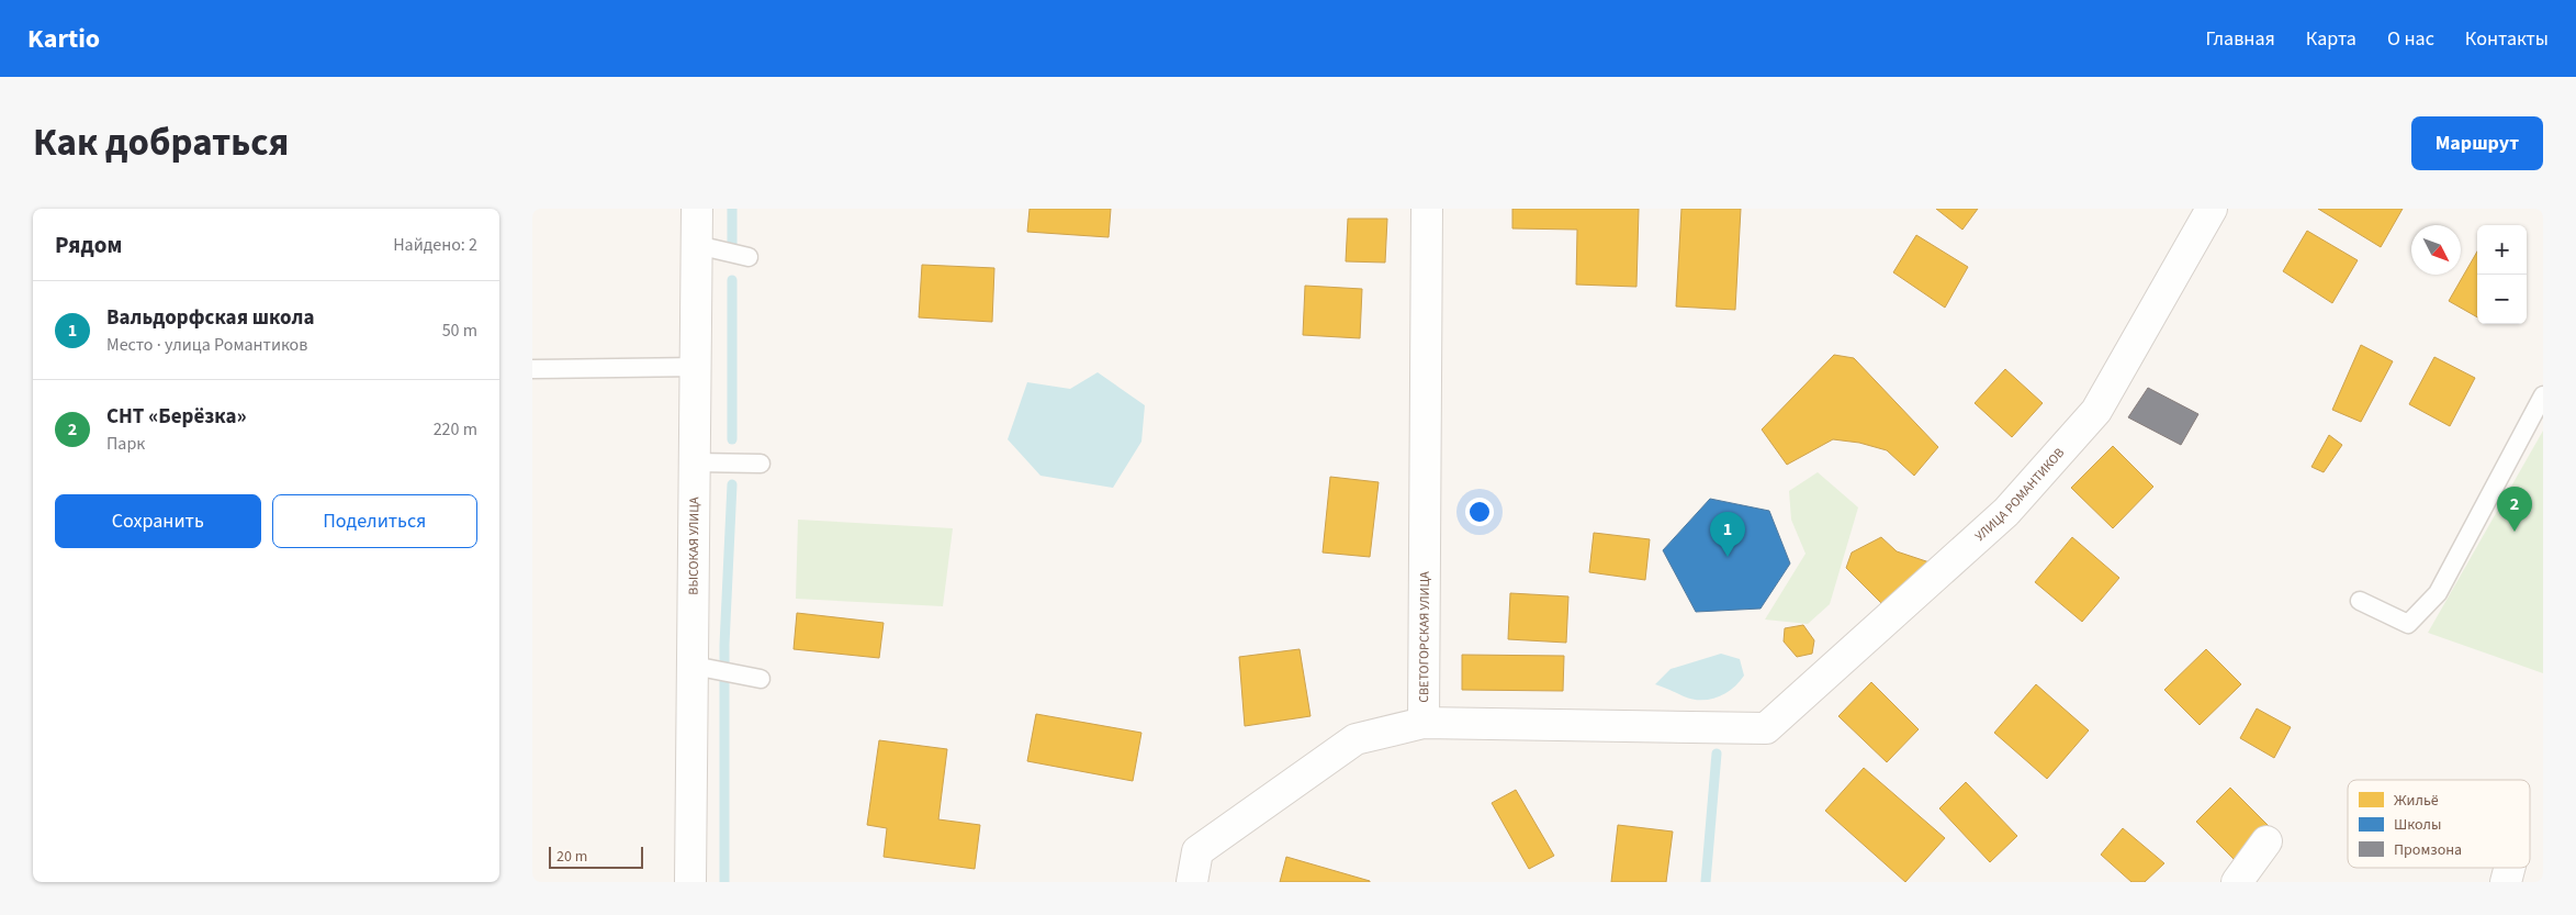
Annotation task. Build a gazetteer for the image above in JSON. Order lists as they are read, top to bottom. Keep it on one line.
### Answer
{"streets":{"street":["УЛИЦА РОМАНТИКОВ","ВЫСОКАЯ УЛИЦА","СВЕТОГОРСКАЯ УЛИЦА"]},"crossings":[["УЛИЦА РОМАНТИКОВ","СВЕТОГОРСКАЯ УЛИЦА"]],"legend":["Жильё","Школы","Промзона"],"scale_bar":"20 m","north":"bottom right","page":{"header":"Kartio","nav":["Главная","Карта","О нас","Контакты"],"title":"Как добраться","buttons":["Маршрут",["Сохранить","Поделиться"]],"heading":["Рядом","Найдено: 2"],"map_buttons":["+","−"],"list":[{"mark":"1","name":"Вальдорфская школа","note":"Место · улица Романтиков","value":"50 m"},{"mark":"2","name":"СНТ «Берёзка»","note":"Парк","value":"220 m"}],"pins":["2","1"],"scale":"20 m"}}
